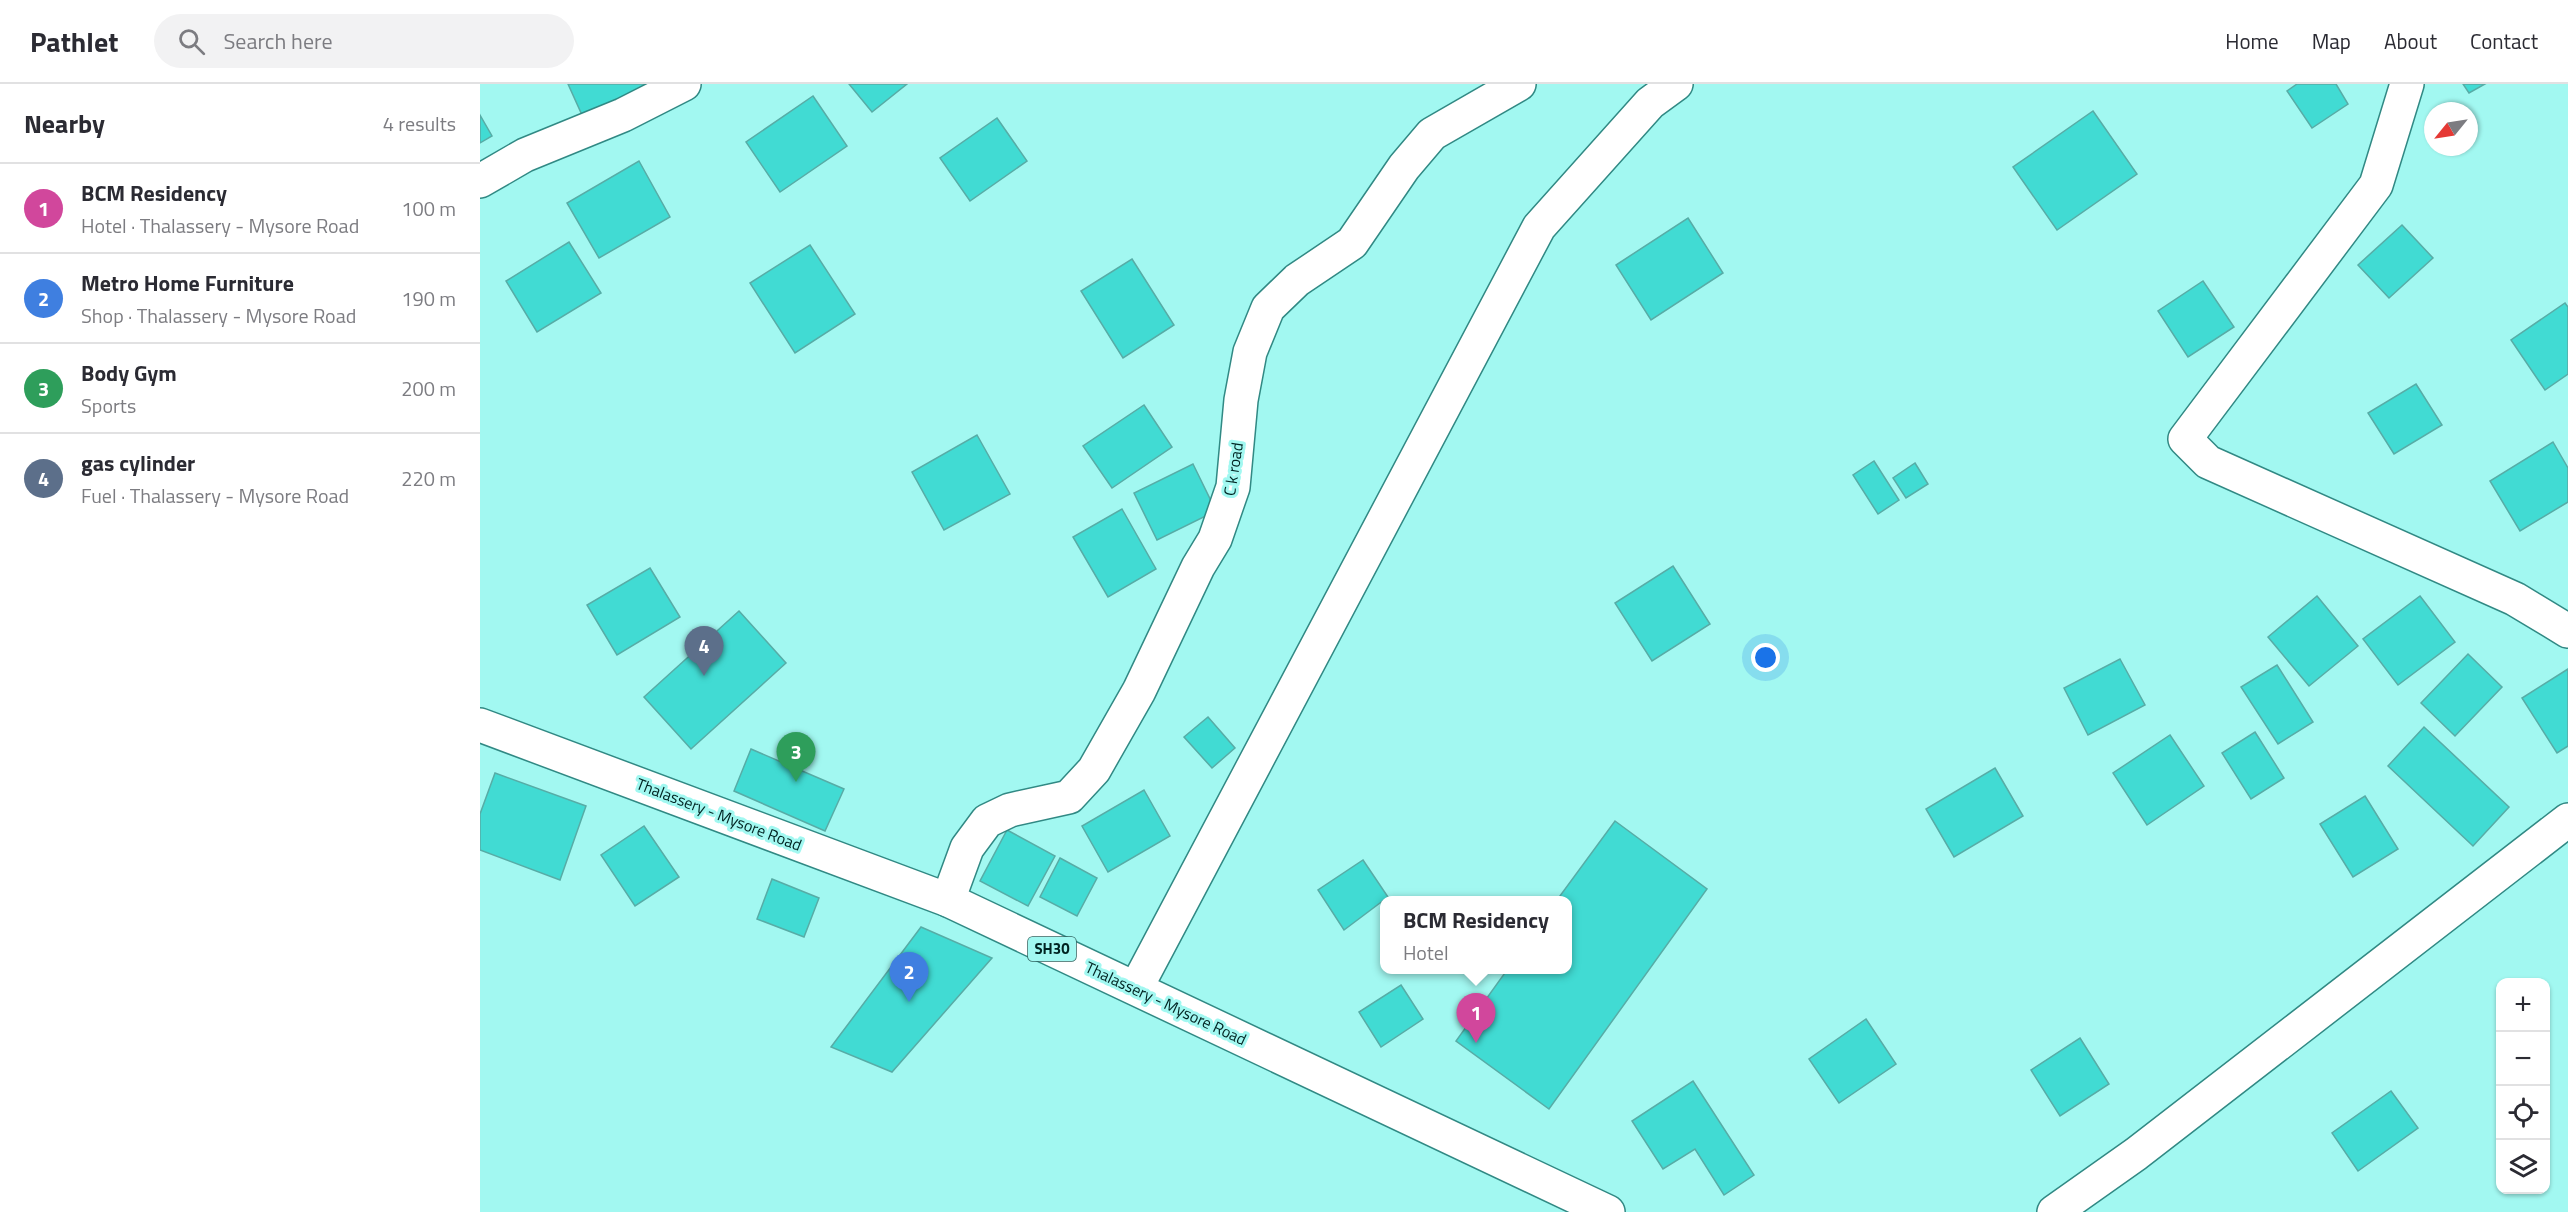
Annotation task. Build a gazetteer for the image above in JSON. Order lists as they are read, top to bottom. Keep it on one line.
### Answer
{"streets":{"street":["C k road","Thalassery - Mysore Road","SH30"]},"crossings":[["C k road","Thalassery - Mysore Road"]],"north":"bottom left","page":{"header":"Pathlet","search":"Search here","nav":["Home","Map","About","Contact"],"heading":["Nearby","4 results"],"list":[{"mark":"1","name":"BCM Residency","note":"Hotel · Thalassery - Mysore Road","value":"100 m"},{"mark":"2","name":"Metro Home Furniture","note":"Shop · Thalassery - Mysore Road","value":"190 m"},{"mark":"3","name":"Body Gym","note":"Sports","value":"200 m"},{"mark":"4","name":"gas cylinder","note":"Fuel · Thalassery - Mysore Road","value":"220 m"}],"pins":["4","3","2","1"],"popup":["BCM Residency","Hotel"],"map_buttons":["+","−"]}}
